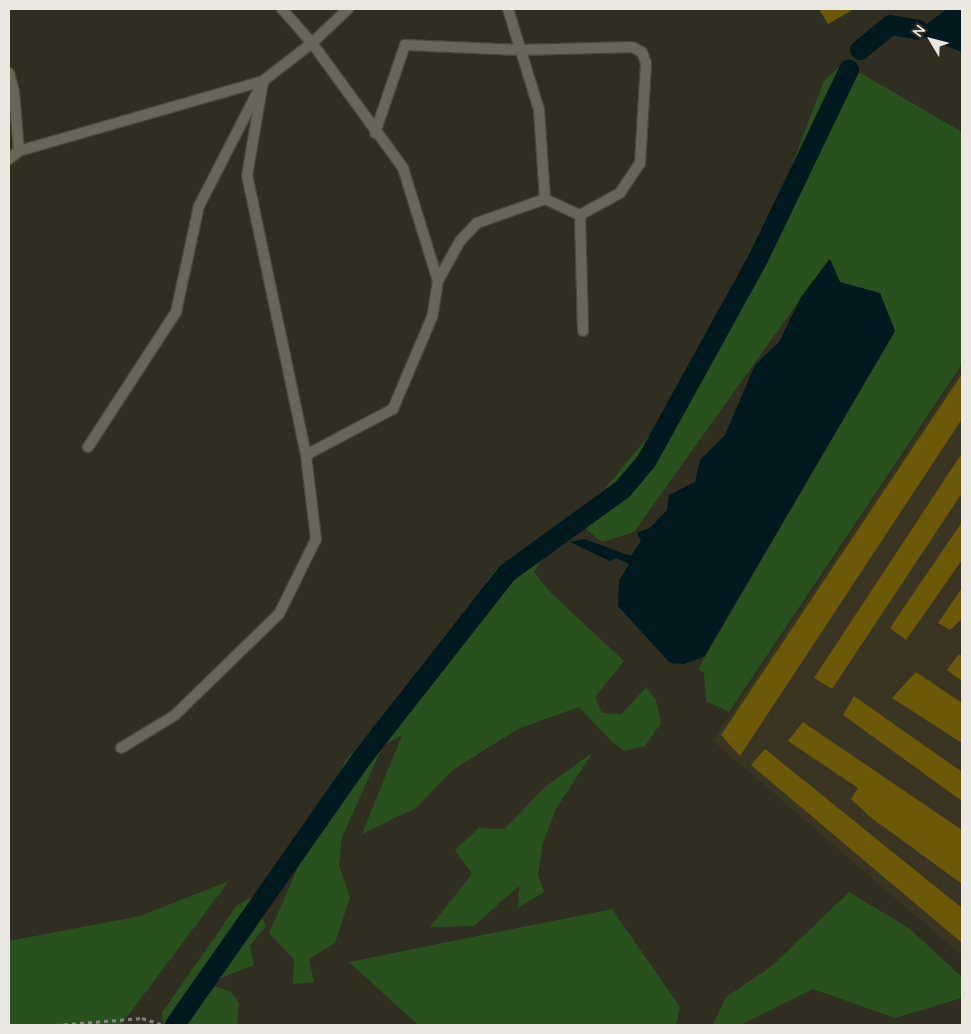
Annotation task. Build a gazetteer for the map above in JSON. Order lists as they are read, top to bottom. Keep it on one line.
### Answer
{"north":"top left"}
